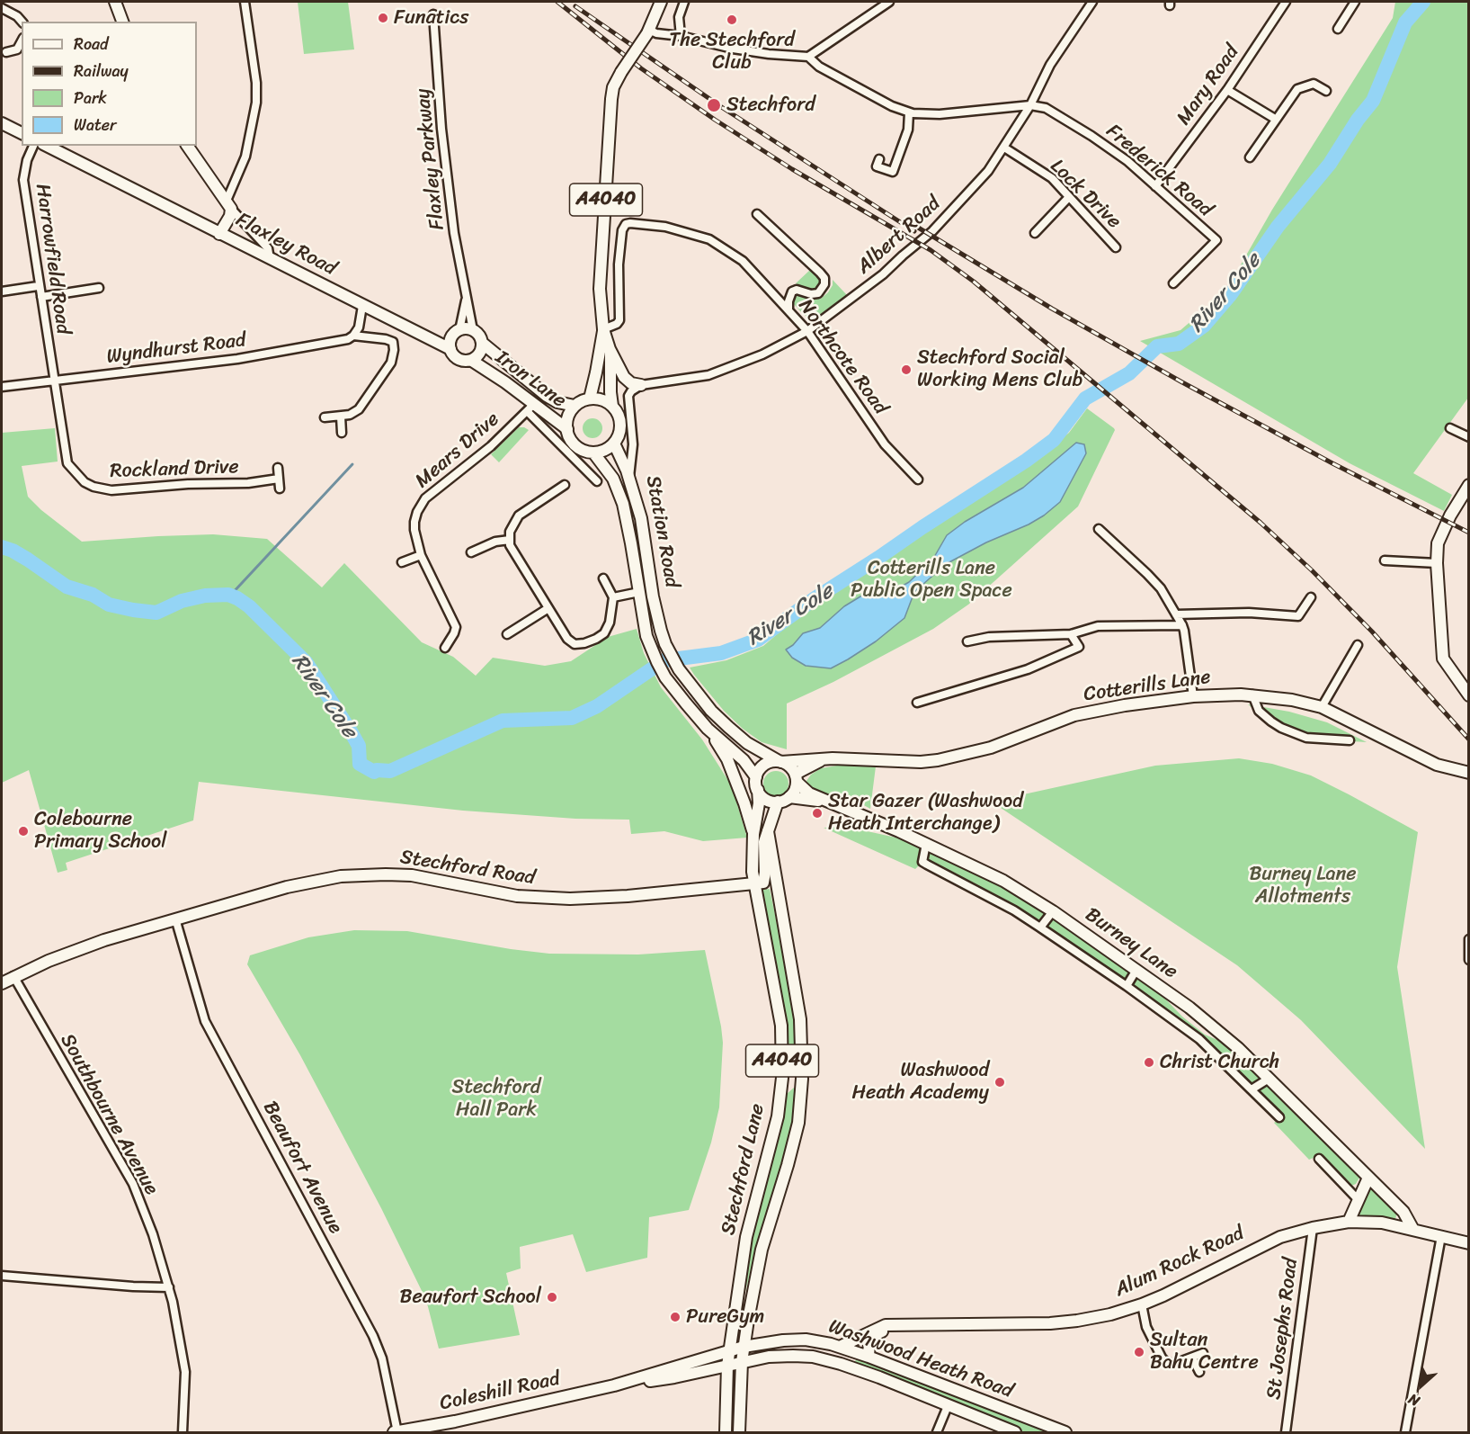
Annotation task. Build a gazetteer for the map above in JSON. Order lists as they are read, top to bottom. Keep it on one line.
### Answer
{"streets":{"main road":["A4040","Flaxley Road","Iron Lane","Station Road","Cotterills Lane","Stechford Road","Burney Lane","Stechford Lane","Alum Rock Road","Washwood Heath Road","Coleshill Road"],"street":["Mary Road","Flaxley Parkway","Frederick Road","Lock Drive","Albert Road","Harrowfield Road","Wyndhurst Road","Northcote Road","Mears Drive","Rockland Drive","Southbourne Avenue","Beaufort Avenue","St Josephs Road"]},"crossings":[["Mary Road","Frederick Road"],["Flaxley Parkway","Flaxley Road"],["Flaxley Parkway","Iron Lane"],["Frederick Road","Albert Road"],["Lock Drive","Albert Road"],["A4040","Albert Road"],["A4040","Northcote Road"],["A4040","Iron Lane"],["A4040","Station Road"],["A4040","Stechford Lane"],["A4040","Washwood Heath Road"],["A4040","Coleshill Road"],["Albert Road","Northcote Road"],["Albert Road","Station Road"],["Flaxley Road","Iron Lane"],["Harrowfield Road","Wyndhurst Road"],["Harrowfield Road","Rockland Drive"],["Wyndhurst Road","Rockland Drive"],["Iron Lane","Mears Drive"],["Iron Lane","Station Road"],["Station Road","Cotterills Lane"],["Station Road","Burney Lane"],["Station Road","Stechford Lane"],["Cotterills Lane","Burney Lane"],["Cotterills Lane","Stechford Lane"],["Stechford Road","Southbourne Avenue"],["Stechford Road","Beaufort Avenue"],["Stechford Road","Stechford Lane"],["Burney Lane","Stechford Lane"],["Burney Lane","Alum Rock Road"],["Beaufort Avenue","Coleshill Road"],["Stechford Lane","Washwood Heath Road"],["Stechford Lane","Coleshill Road"],["Alum Rock Road","St Josephs Road"],["Alum Rock Road","Washwood Heath Road"],["Washwood Heath Road","Coleshill Road"]],"water":["River Cole"],"parks":["Cotterills Lane Public Open Space","Burney Lane Allotments","Stechford Hall Park"],"places":["Funatics","The Stechford Club","Stechford","Stechford Social Working Mens Club","Star Gazer (Washwood Heath Interchange)","Colebourne Primary School","Christ Church","Washwood Heath Academy","Beaufort School","PureGym","Sultan Bahu Centre"],"legend":["Road","Railway","Park","Water"],"north":"bottom left"}
